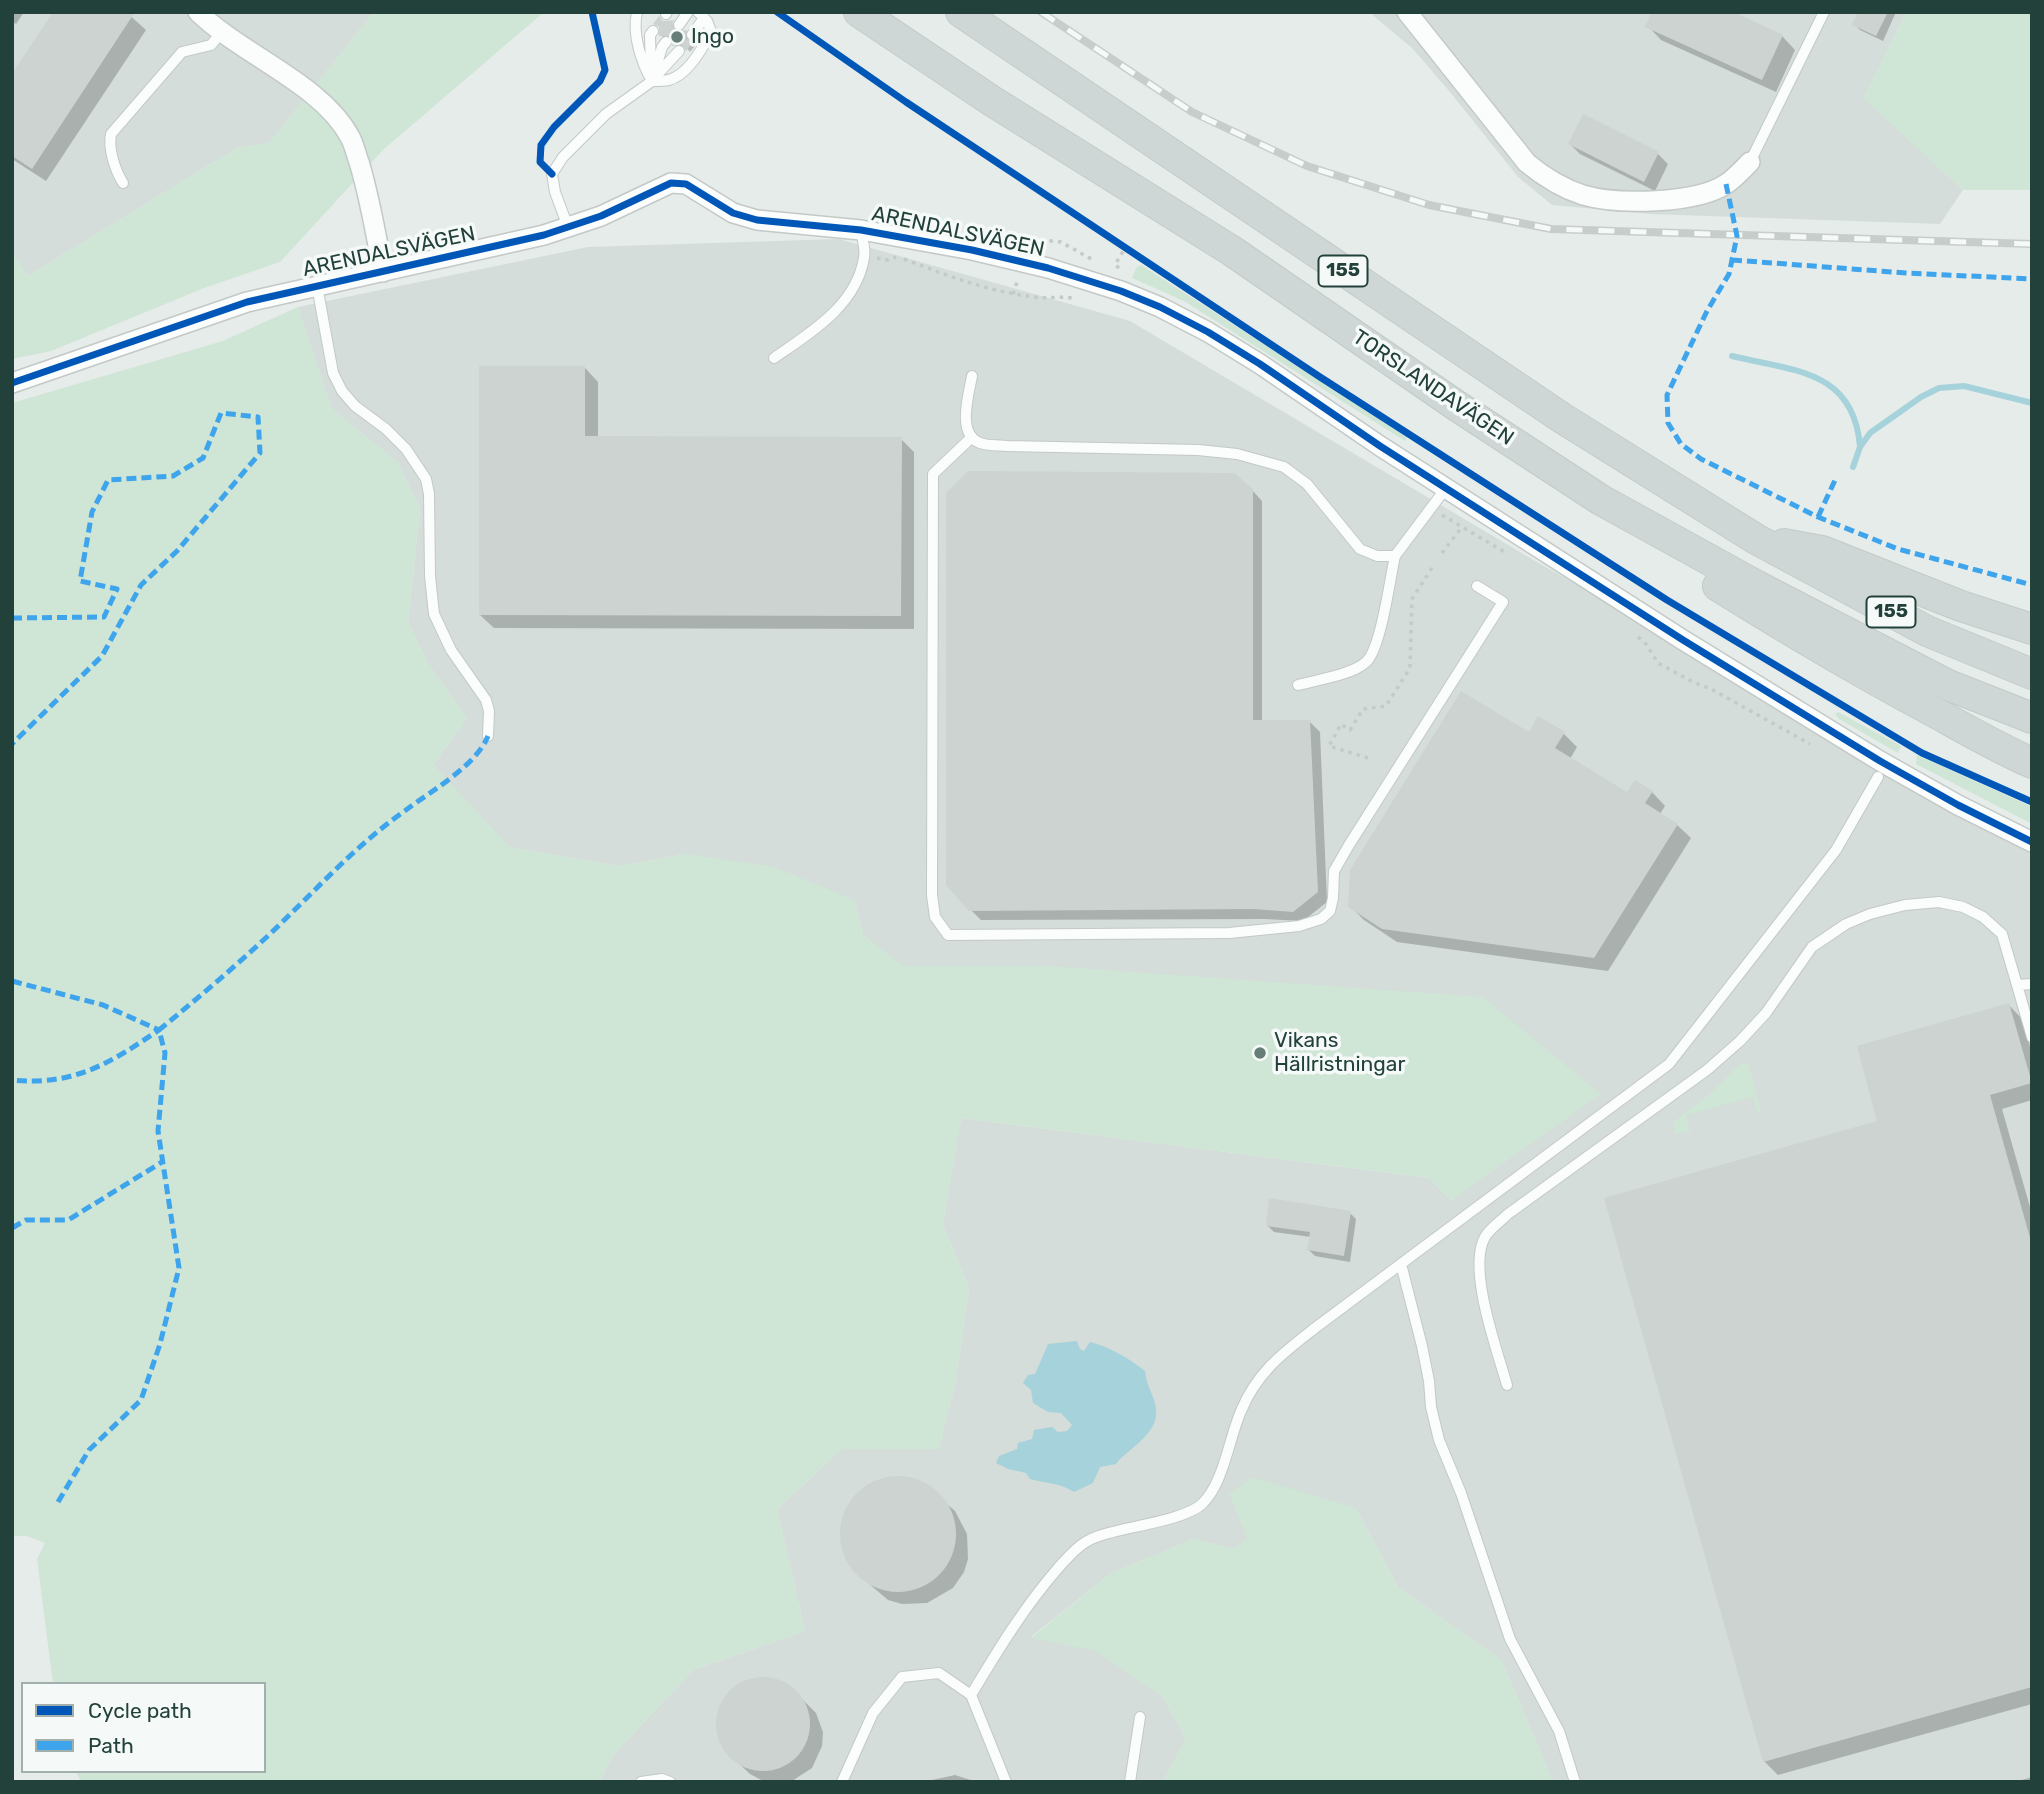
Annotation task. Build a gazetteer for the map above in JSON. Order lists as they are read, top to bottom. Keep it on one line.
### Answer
{"streets":{"main road":["155","TORSLANDAVÄGEN"],"street":["ARENDALSVÄGEN"]},"places":["Ingo","Vikans Hällristningar"],"legend":["Cycle path","Path"]}
